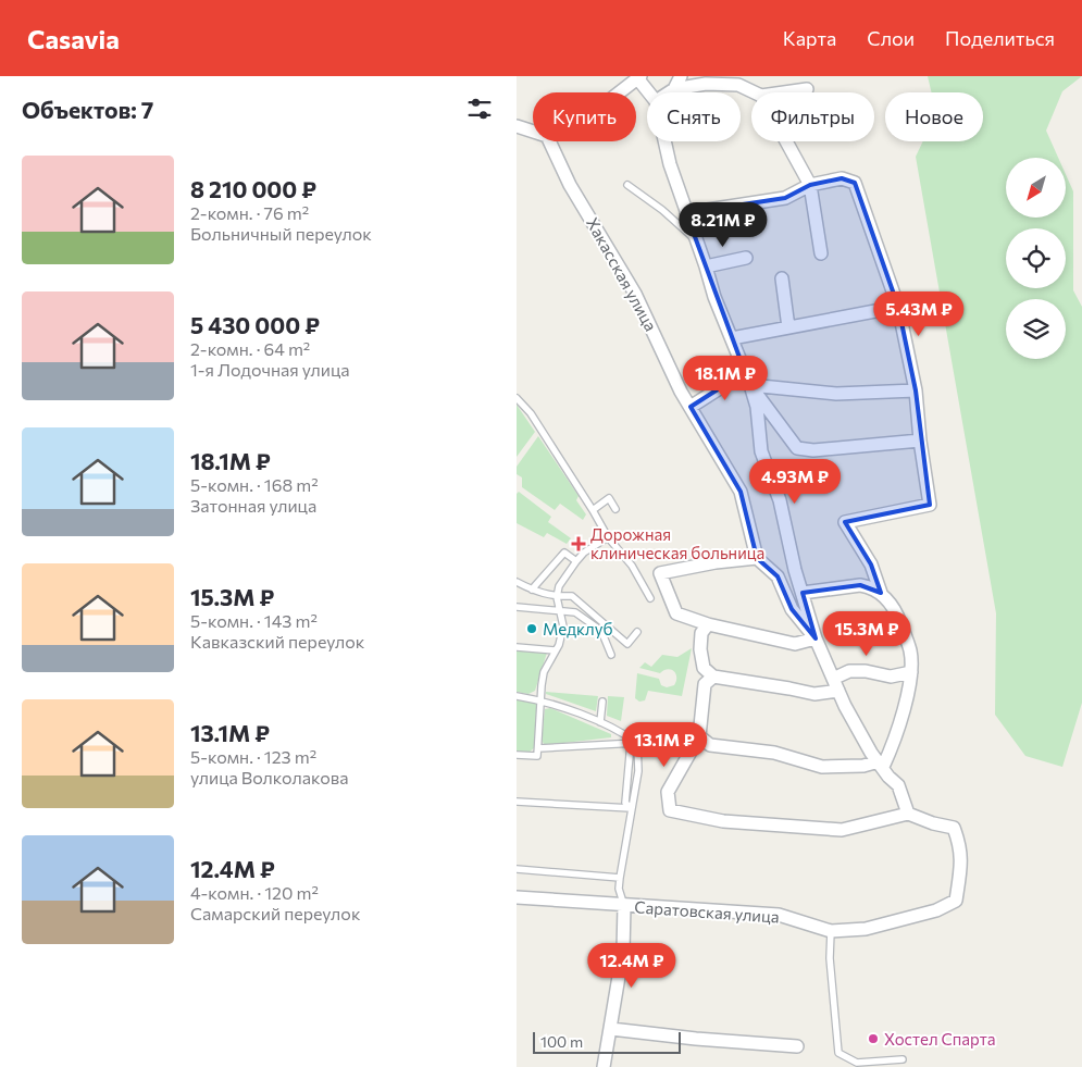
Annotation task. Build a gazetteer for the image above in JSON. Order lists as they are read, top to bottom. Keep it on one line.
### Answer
{"streets":{"street":["Хакасская улица","Саратовская улица"]},"places":{"health":["Дорожная клиническая больница"],"other":["Медклуб","Хостел Спарта"]},"scale_bar":"100 m","north":"bottom left","page":{"header":"Casavia","nav":["Карта","Слои","Поделиться"],"heading":"Объектов: 7","chip":["Купить","Снять","Фильтры","Новое"],"list":[{"name":"8 210 000 ₽","note":"2-комн. · 76 m² · Больничный переулок"},{"name":"5 430 000 ₽","note":"2-комн. · 64 m² · 1-я Лодочная улица"},{"name":"18.1M ₽","note":"5-комн. · 168 m² · Затонная улица"},{"name":"15.3M ₽","note":"5-комн. · 143 m² · Кавказский переулок"},{"name":"13.1M ₽","note":"5-комн. · 123 m² · улица Волколакова"},{"name":"12.4M ₽","note":"4-комн. · 120 m² · Самарский переулок"}],"price":["8.21M ₽","5.43M ₽","18.1M ₽","4.93M ₽","15.3M ₽","13.1M ₽","12.4M ₽"],"scale":"100 m"}}
